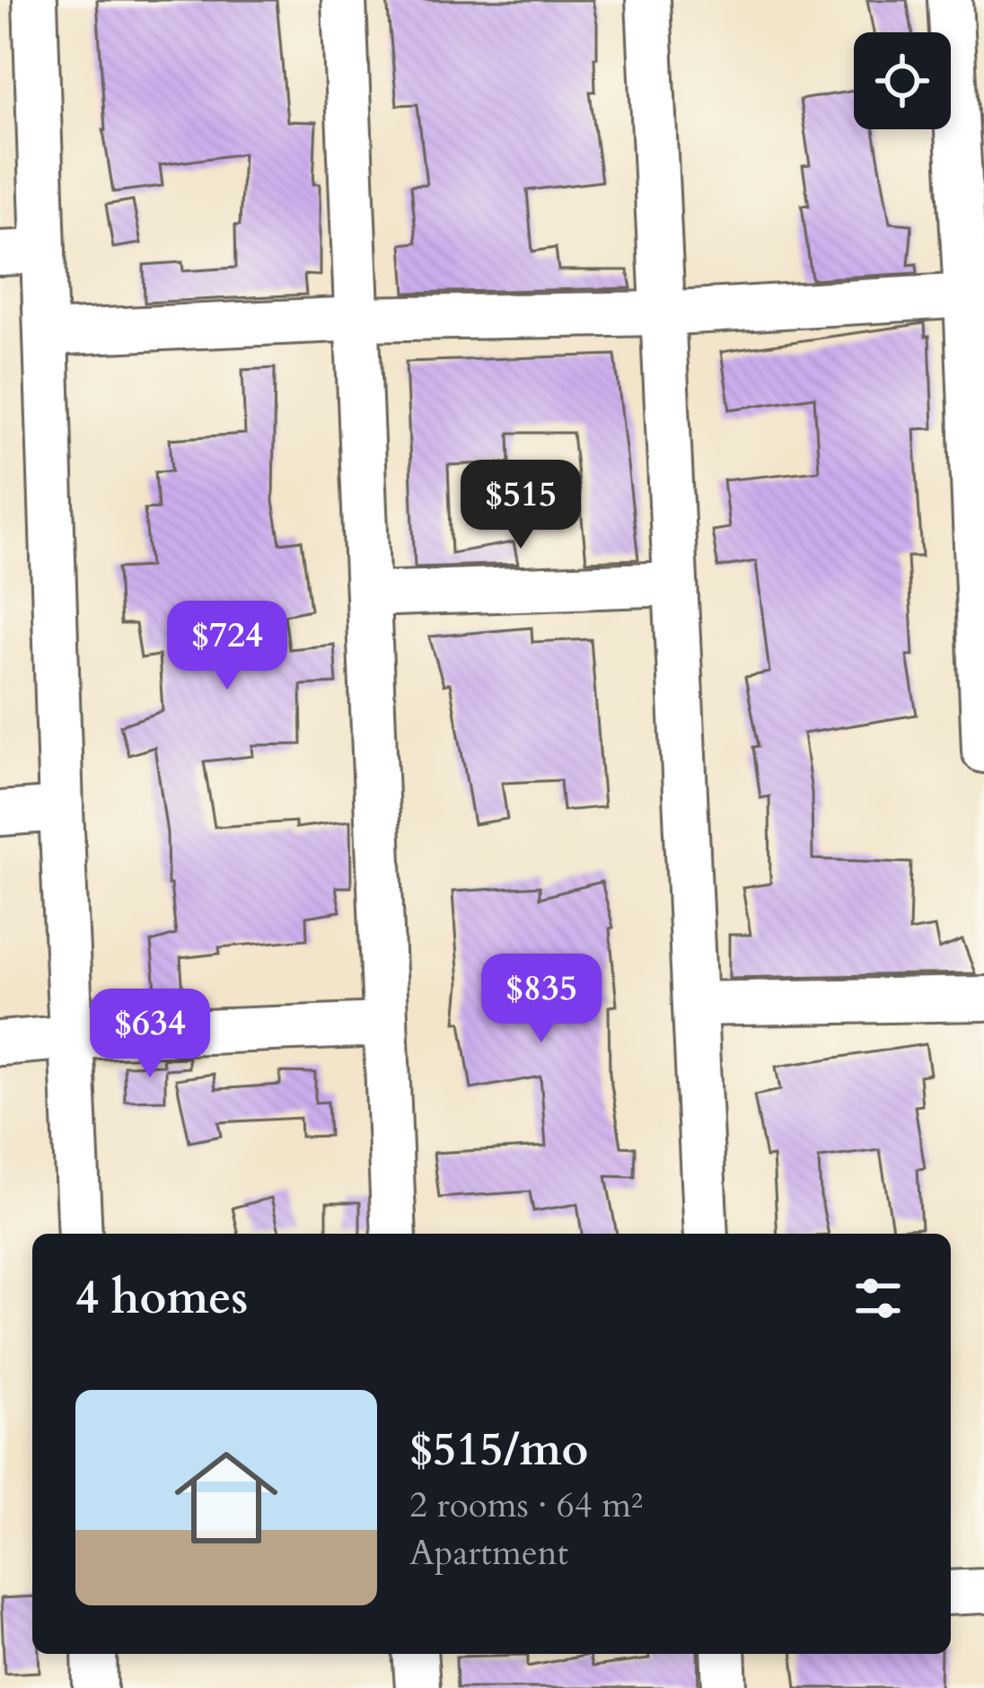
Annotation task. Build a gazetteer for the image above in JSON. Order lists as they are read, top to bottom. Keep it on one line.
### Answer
{"page":{"price":["$515","$724","$835","$634"],"heading":"4 homes","list":[{"name":"$515/mo","note":"2 rooms · 64 m² · Apartment"}]}}
